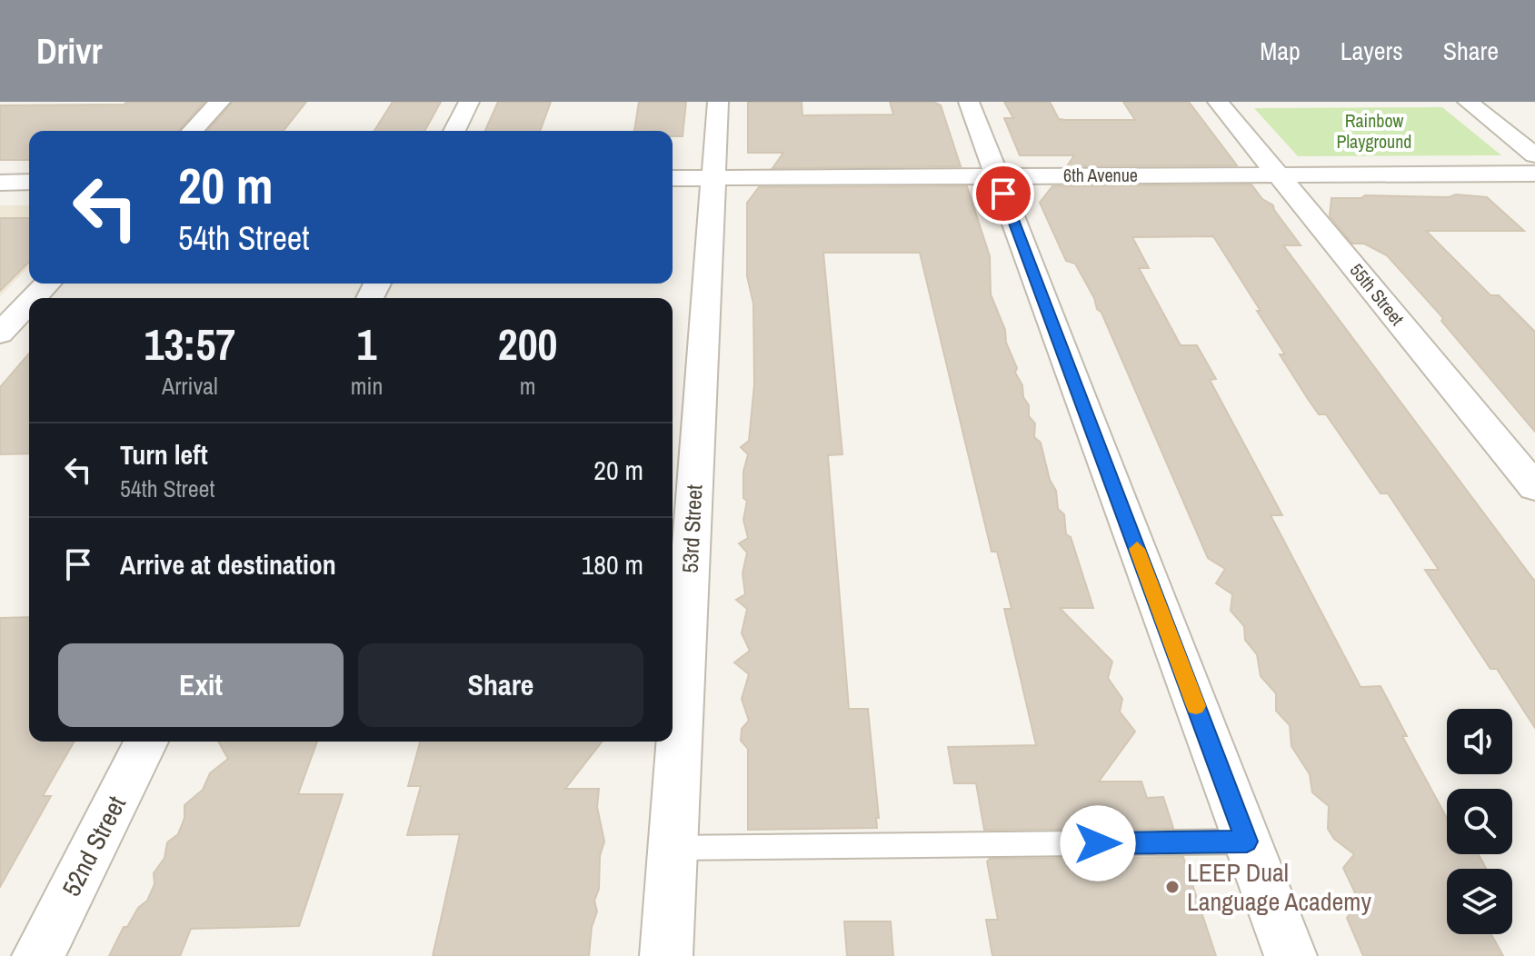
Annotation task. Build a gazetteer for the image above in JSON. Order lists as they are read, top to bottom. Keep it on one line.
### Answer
{"streets":{"street":["6th Avenue","55th Street","53rd Street","52nd Street"]},"crossings":[["6th Avenue","55th Street"],["6th Avenue","53rd Street"]],"parks":["Rainbow Playground"],"places":["LEEP Dual Language Academy"],"page":{"header":"Drivr","nav":["Map","Layers","Share"],"turn":["20 m","54th Street"],"eta":["13:57","Arrival","1","min","200","m"],"list":[{"name":"Turn left","note":"54th Street","value":"20 m"},{"name":"Arrive at destination","value":"180 m"}],"buttons":["Exit","Share"]}}
